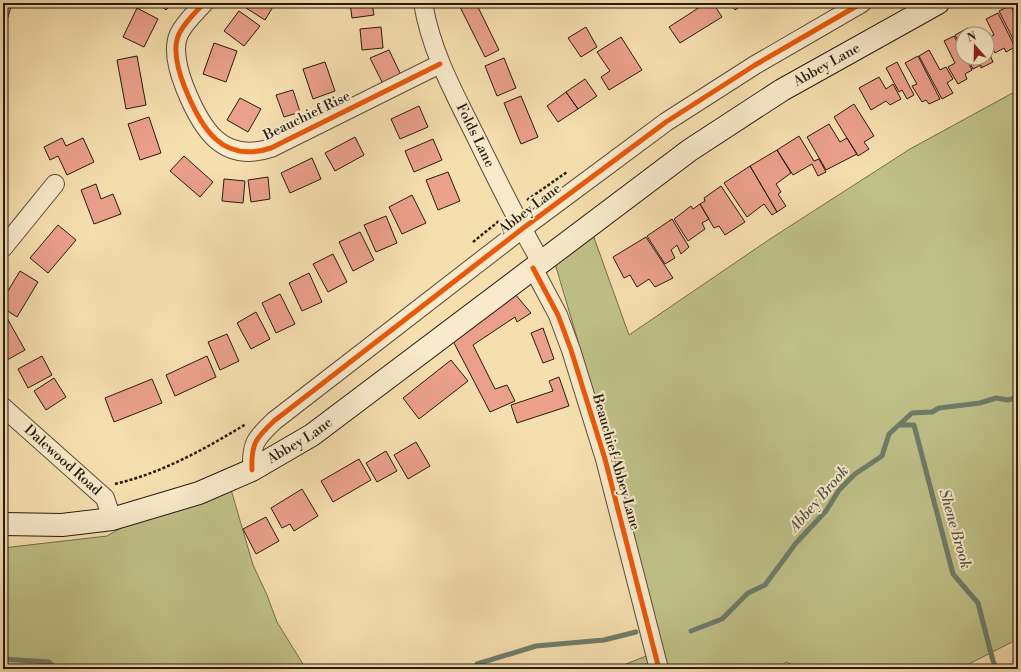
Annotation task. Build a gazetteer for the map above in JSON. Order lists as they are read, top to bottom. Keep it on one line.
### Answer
{"streets":{"main road":["Abbey Lane"],"street":["Beauchief Rise","Folds Lane","Dalewood Road","Beauchief Abbey Lane"]},"crossings":[["Abbey Lane","Folds Lane"],["Abbey Lane","Dalewood Road"],["Abbey Lane","Beauchief Abbey Lane"],["Beauchief Rise","Folds Lane"],["Folds Lane","Beauchief Abbey Lane"]],"water":["Abbey Brook","Shene Brook"],"north":"top"}
